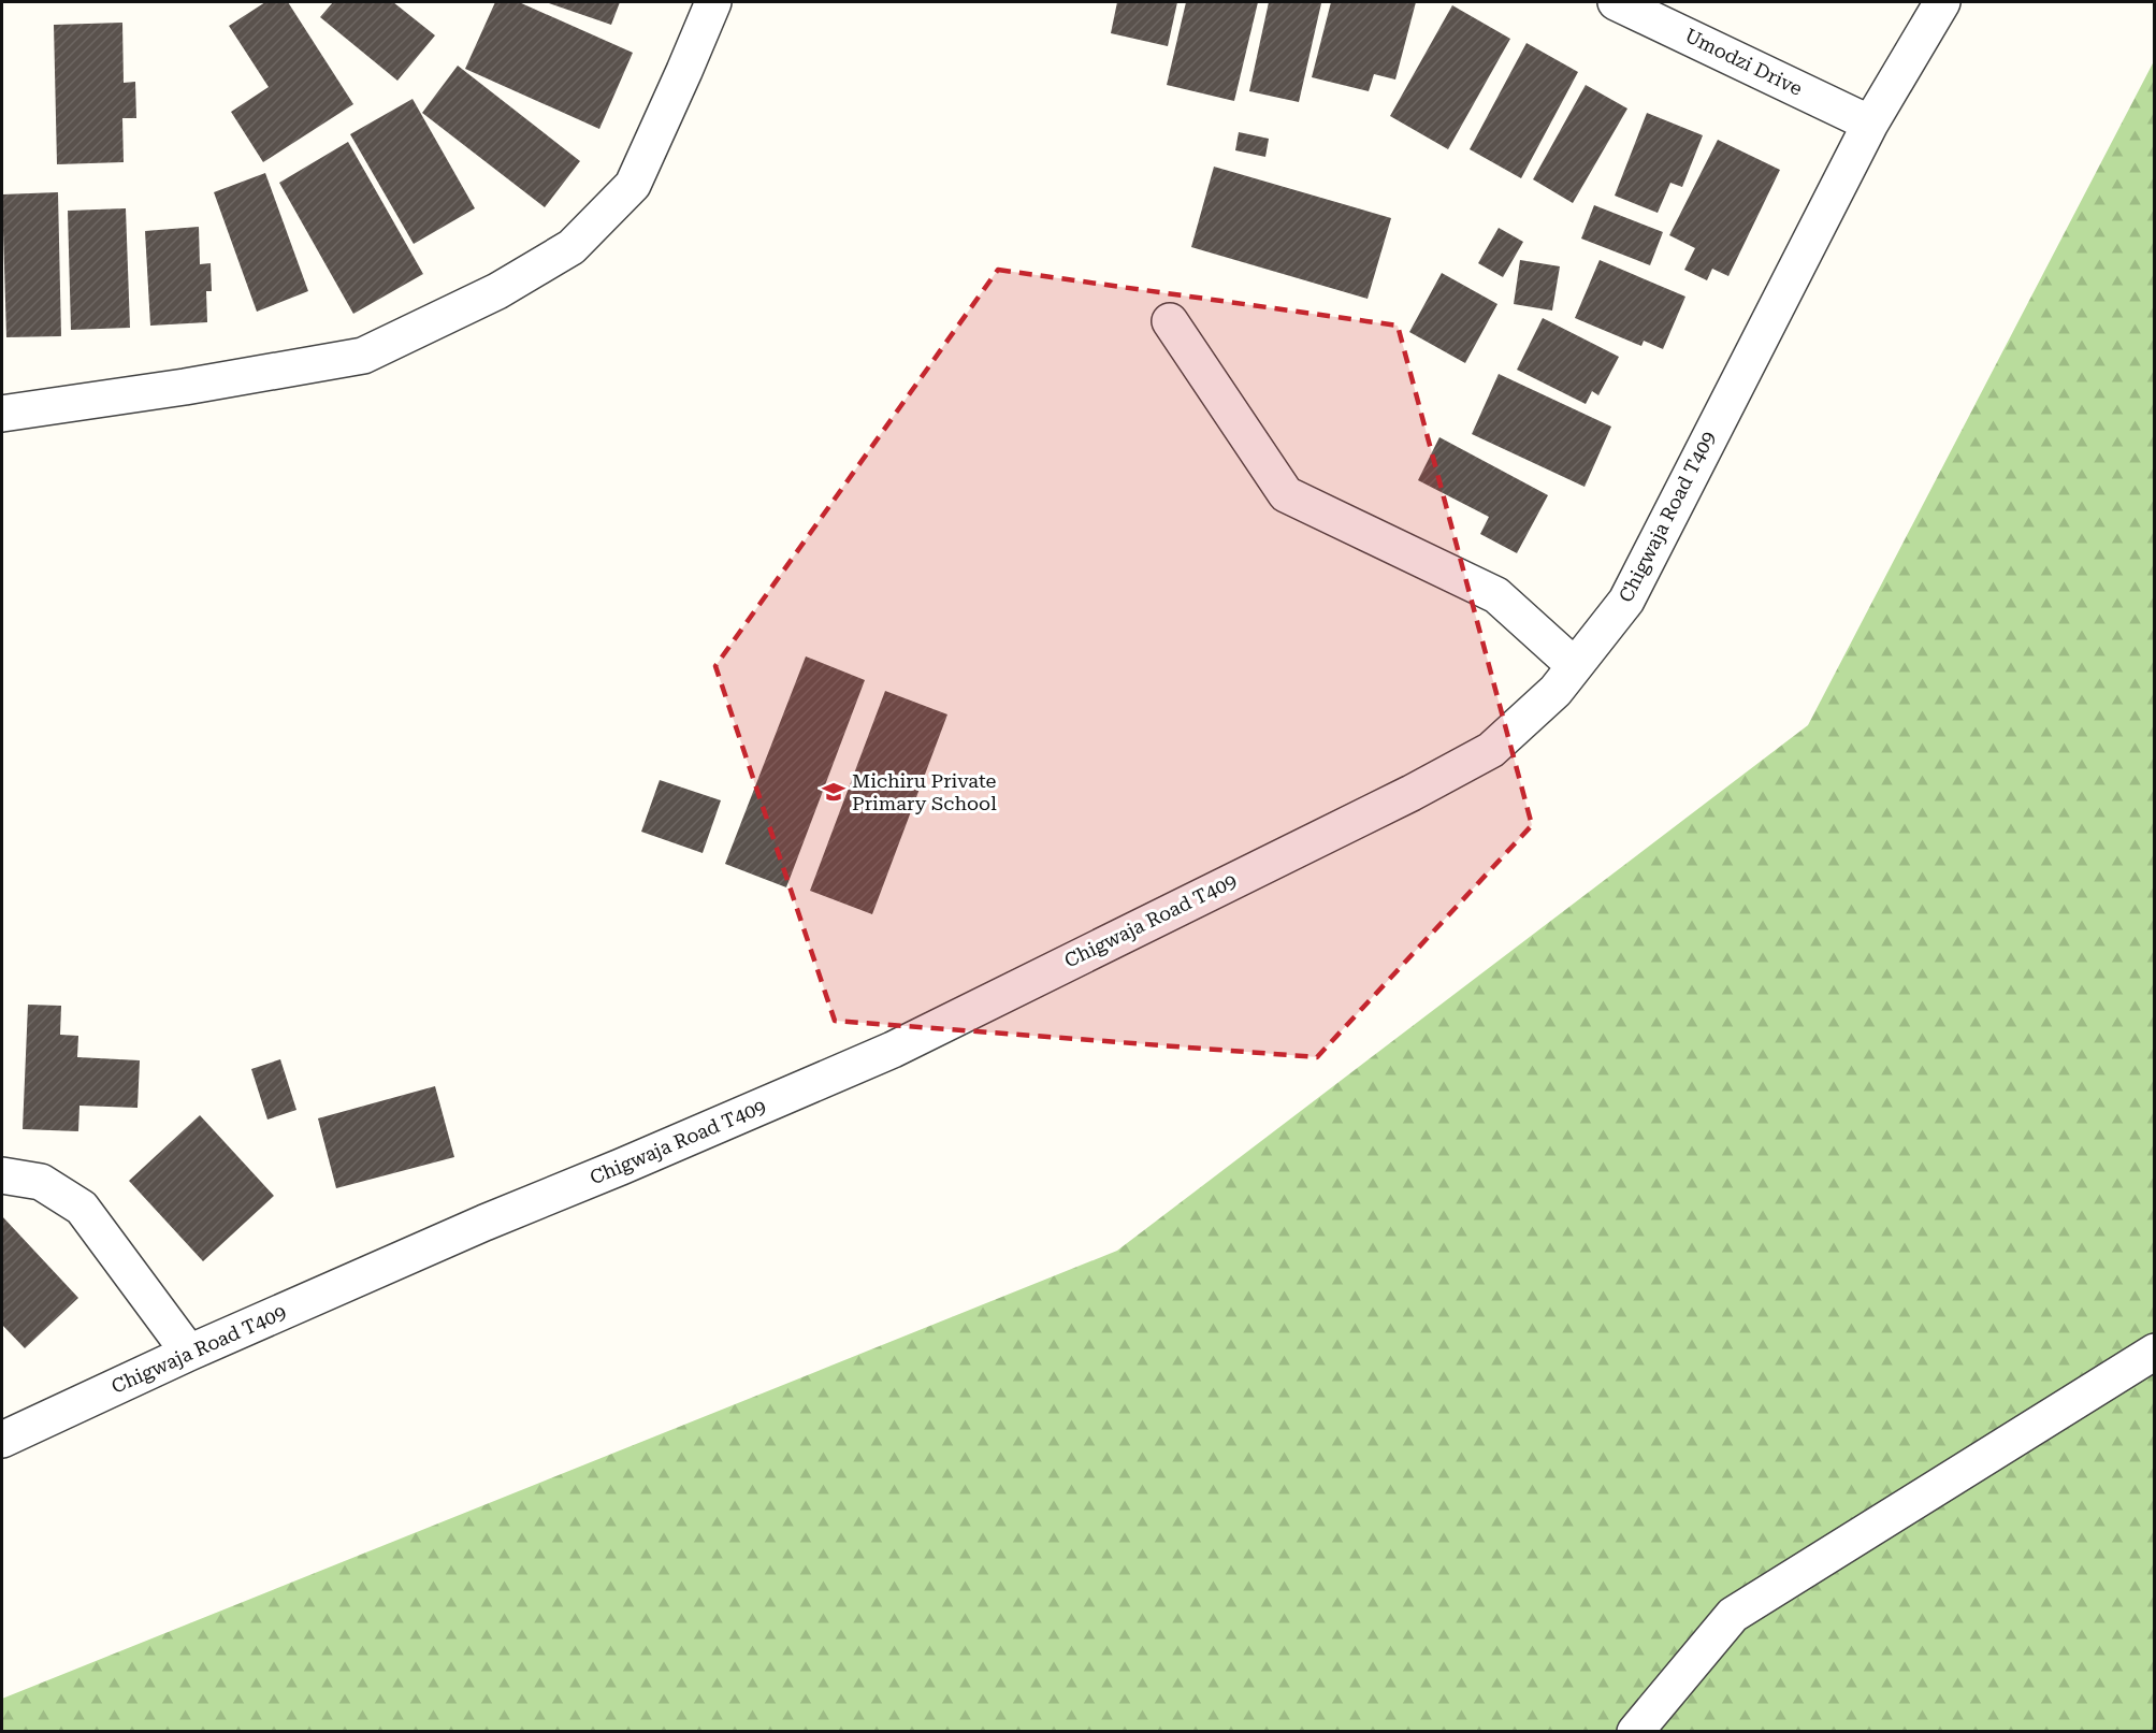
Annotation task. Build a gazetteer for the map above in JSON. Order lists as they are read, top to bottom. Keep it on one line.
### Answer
{"streets":{"street":["Umodzi Drive","Chigwaja Road T409"]},"crossings":[["Umodzi Drive","Chigwaja Road T409"]],"places":{"school or university":["Michiru Private Primary School"]}}
